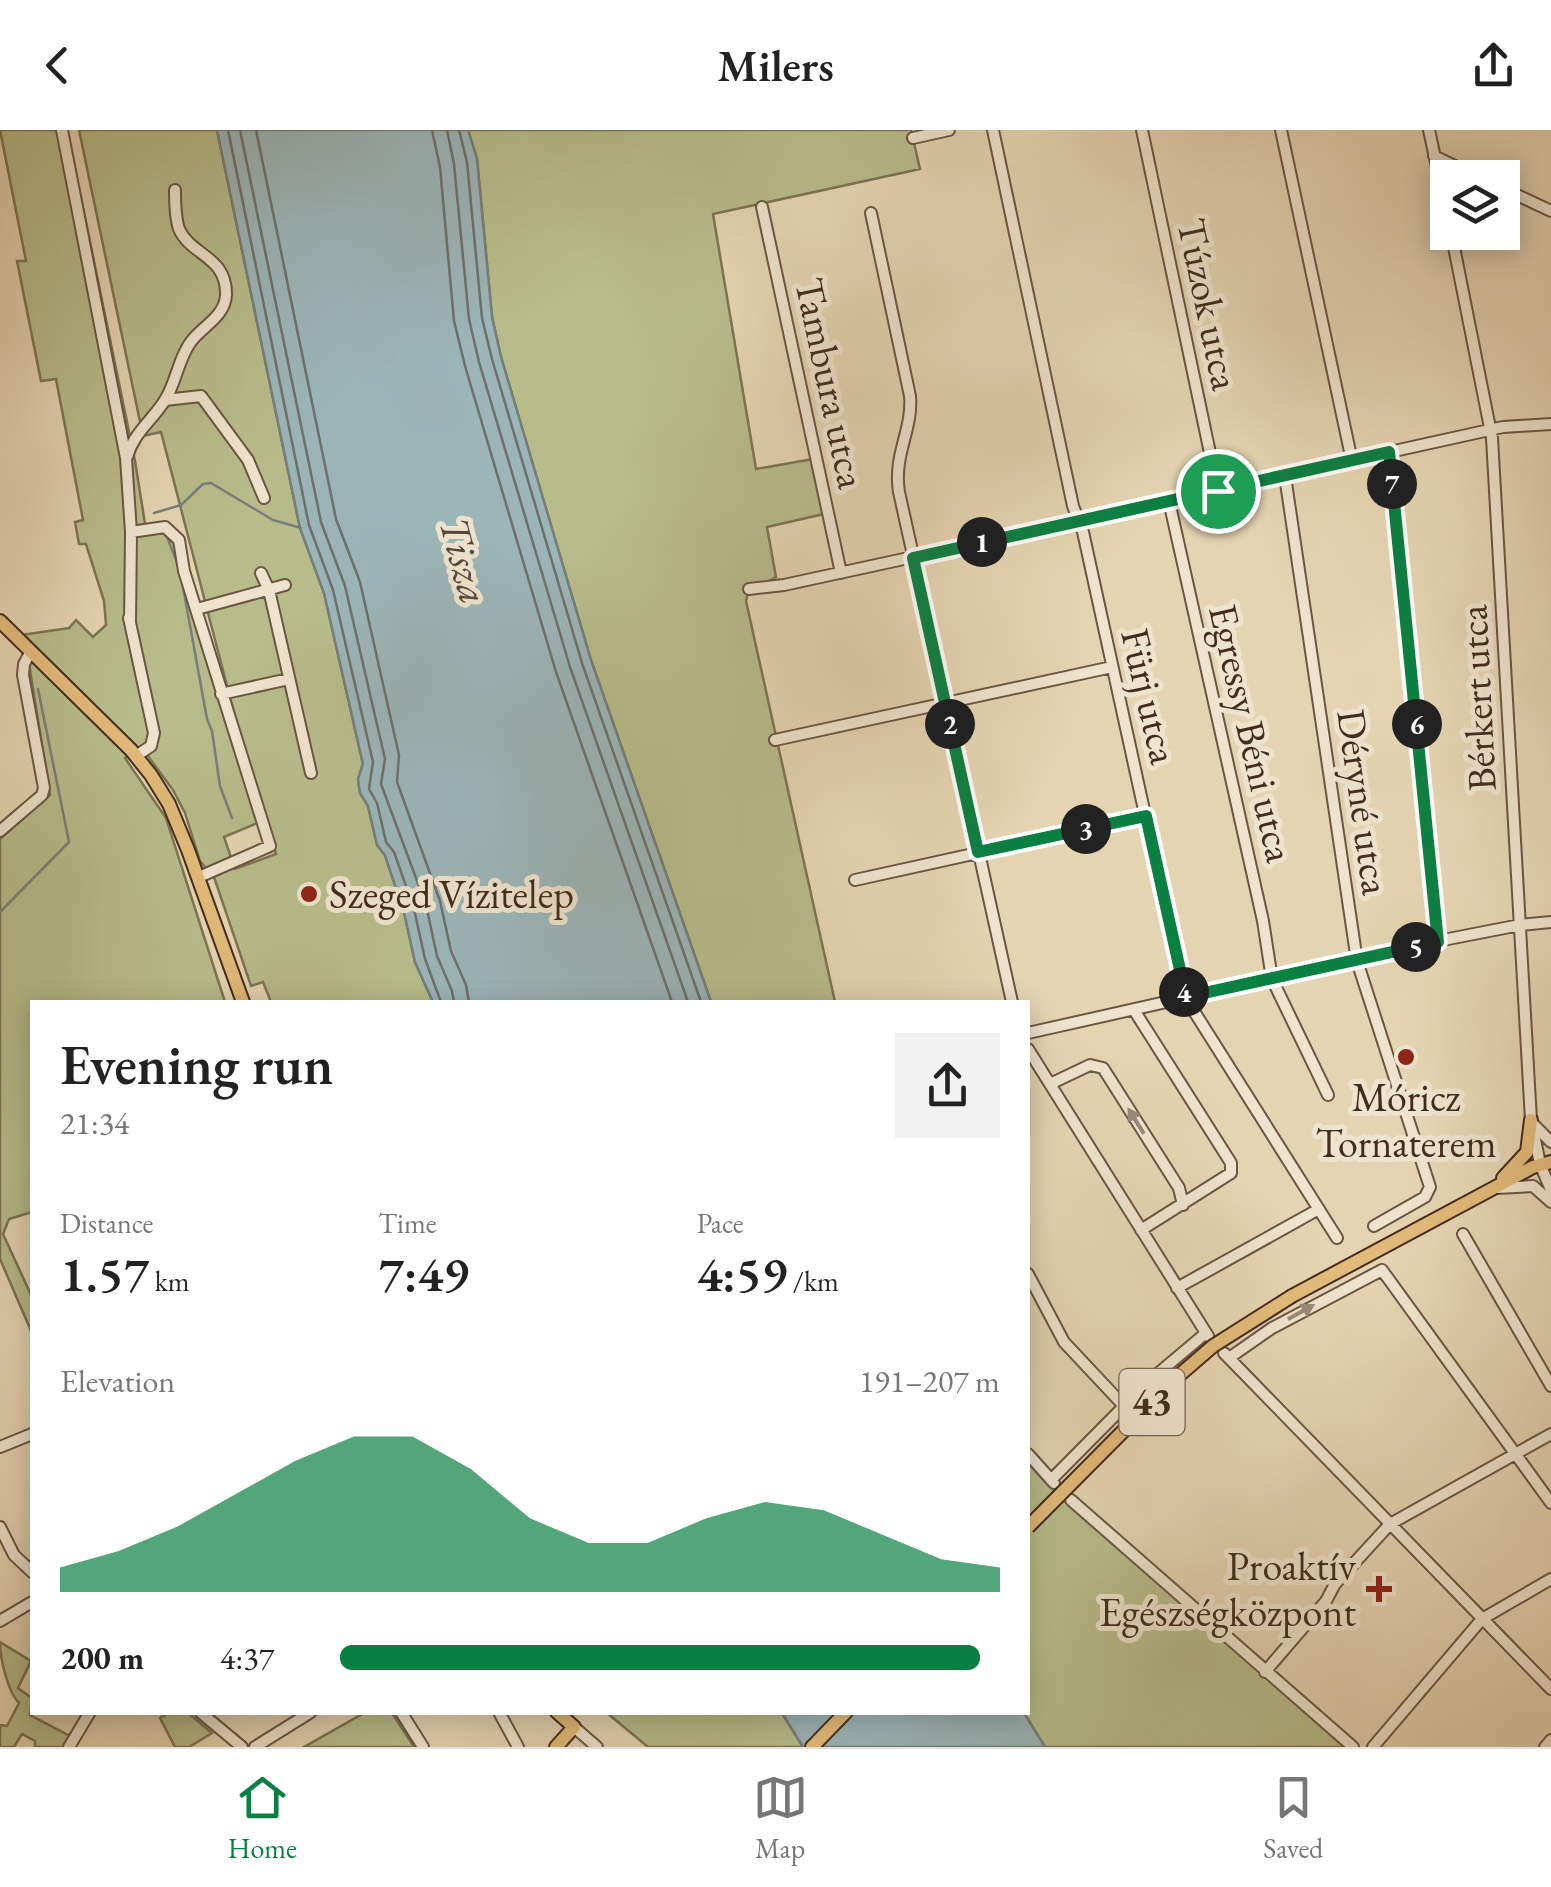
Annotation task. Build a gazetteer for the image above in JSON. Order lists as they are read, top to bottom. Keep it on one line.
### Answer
{"streets":{"main road":["43"],"street":["Túzok utca","Tambura utca","Fürj utca","Bérkert utca","Egressy Béni utca","Déryné utca"]},"crossings":[["Bérkert utca","43"]],"water":["Tisza"],"places":{"other":["Szeged Vízitelep","Móricz Tornaterem"],"health":["Proaktív Egészségközpont"]},"page":{"header":"Milers","pins":["7","1","2","6","3","5","4"],"heading":["Evening run","21:34"],"stats":[["Distance","1.57 km"],["Time","7:49"],["Pace","4:59 /km"]],"chart":["Elevation","191–207 m"],"list":[{"name":"200 m","note":"4:37"}],"tabs":["Home","Map","Saved"]}}
